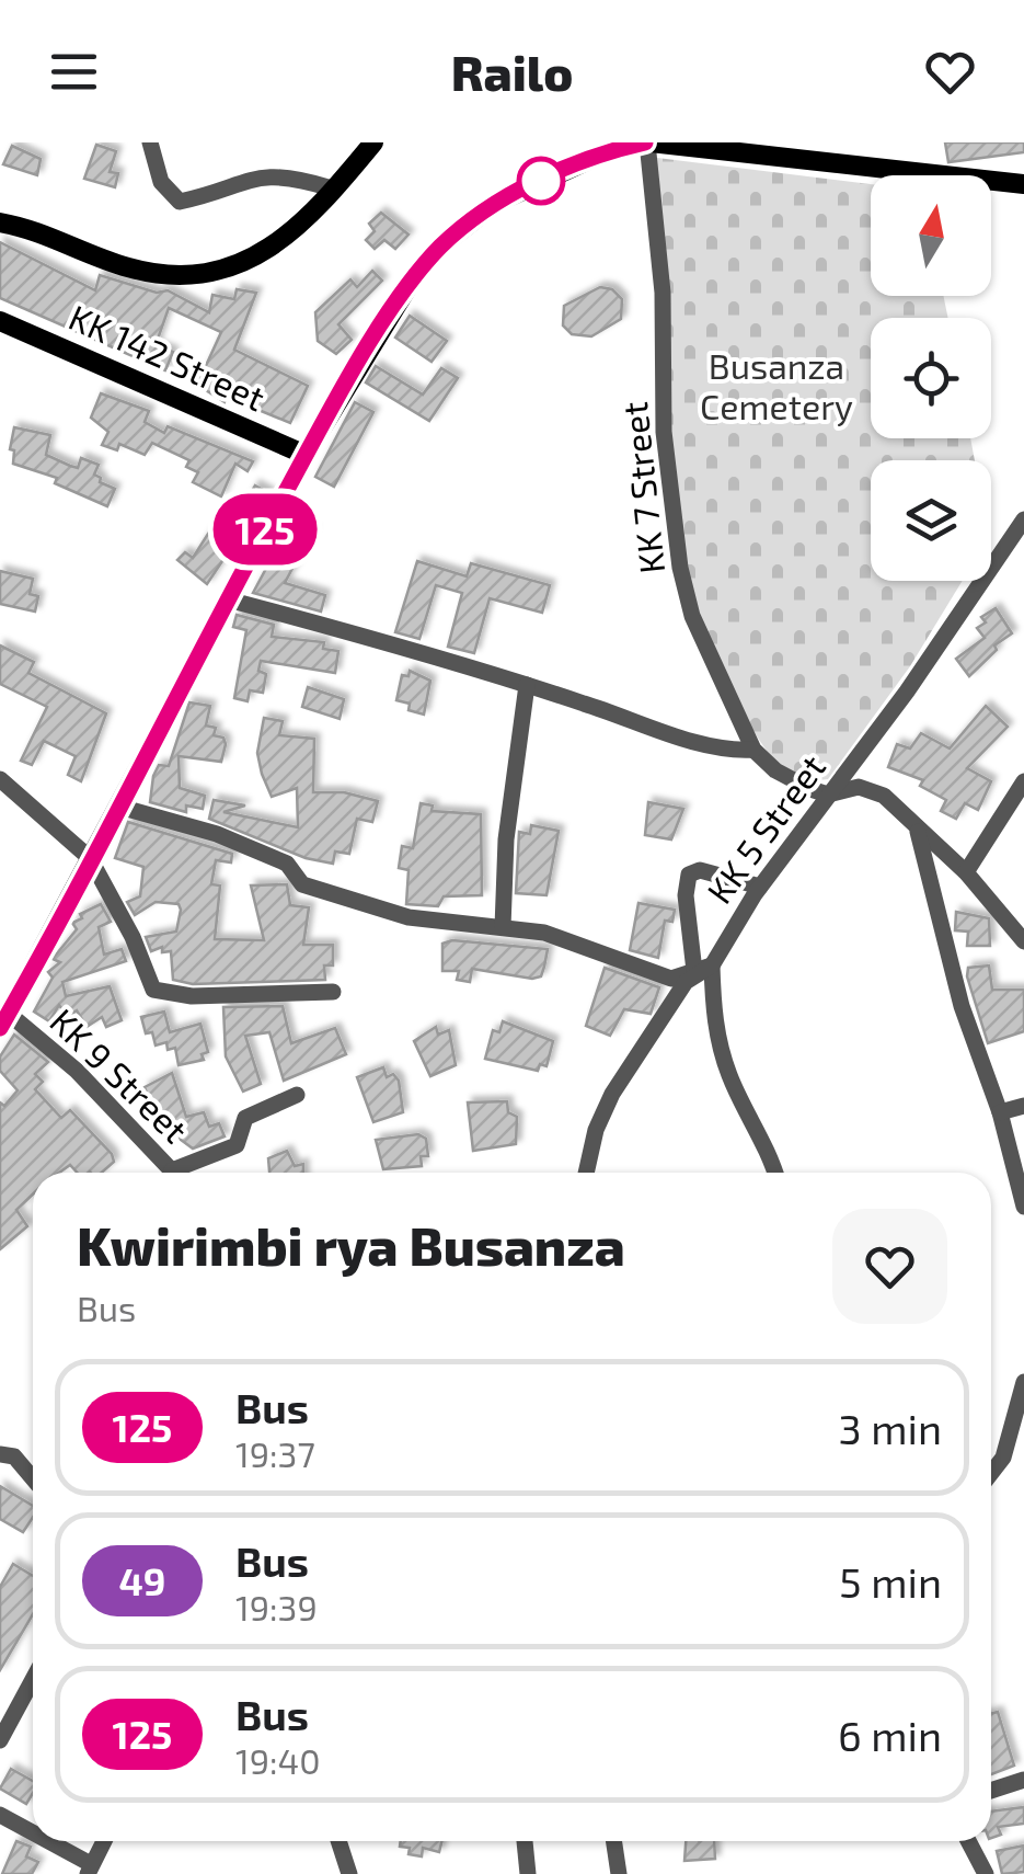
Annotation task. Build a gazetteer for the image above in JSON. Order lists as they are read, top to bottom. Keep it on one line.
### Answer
{"streets":{"main road":["KK 142 Street"],"street":["KK 7 Street","KK 5 Street","KK 9 Street"]},"parks":["Busanza Cemetery"],"lines":["bus line 125"],"north":"top","page":{"header":"Railo","on_map":"125","heading":["Kwirimbi rya Busanza","Bus"],"list":[{"mark":"125","name":"Bus","note":"19:37","value":"3 min"},{"mark":"49","name":"Bus","note":"19:39","value":"5 min"},{"mark":"125","name":"Bus","note":"19:40","value":"6 min"}]}}
